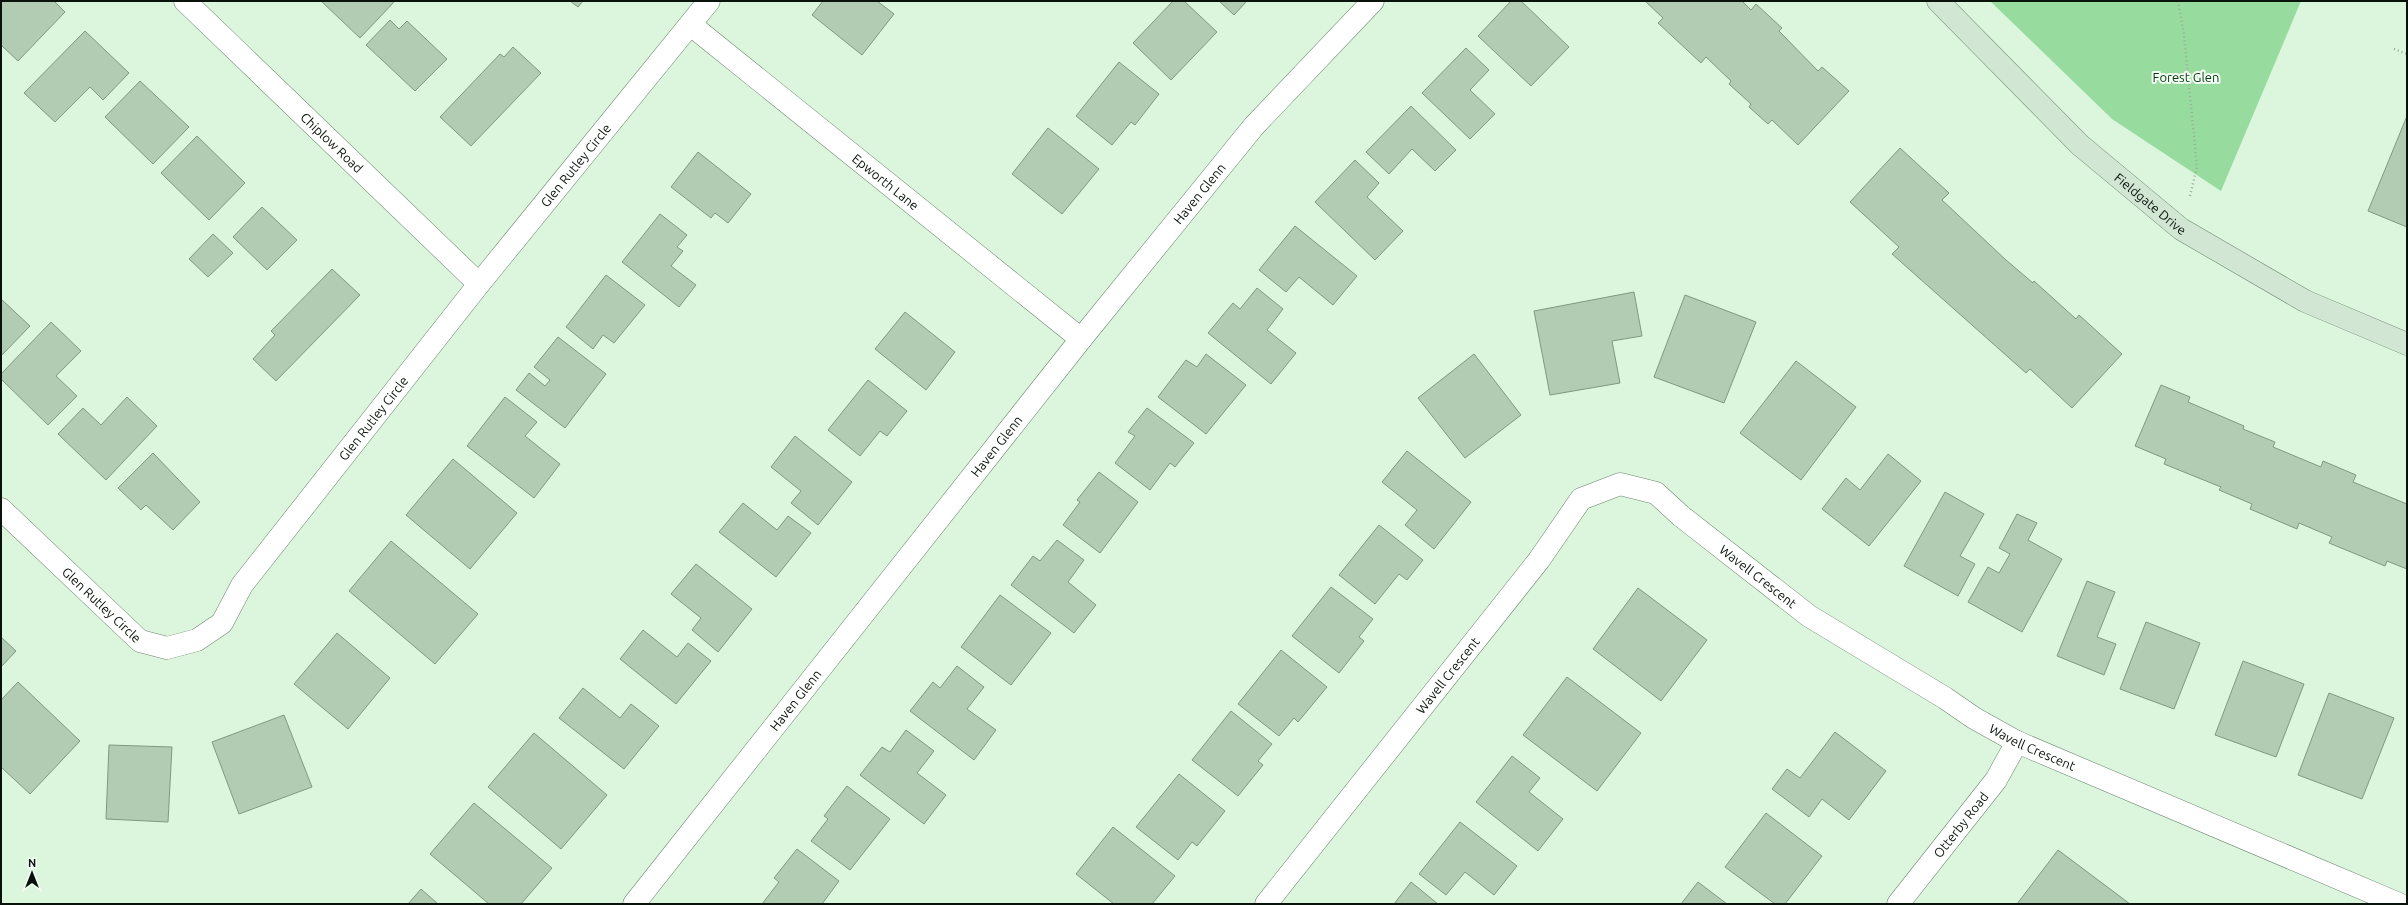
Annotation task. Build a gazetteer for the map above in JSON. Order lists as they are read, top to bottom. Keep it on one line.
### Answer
{"streets":{"street":["Chiplow Road","Glen Rutley Circle","Epworth Lane","Haven Glenn","Fieldgate Drive","Wavell Crescent","Otterby Road"]},"crossings":[["Chiplow Road","Glen Rutley Circle"],["Glen Rutley Circle","Epworth Lane"],["Epworth Lane","Haven Glenn"],["Wavell Crescent","Otterby Road"]],"parks":["Forest Glen"],"north":"top"}
